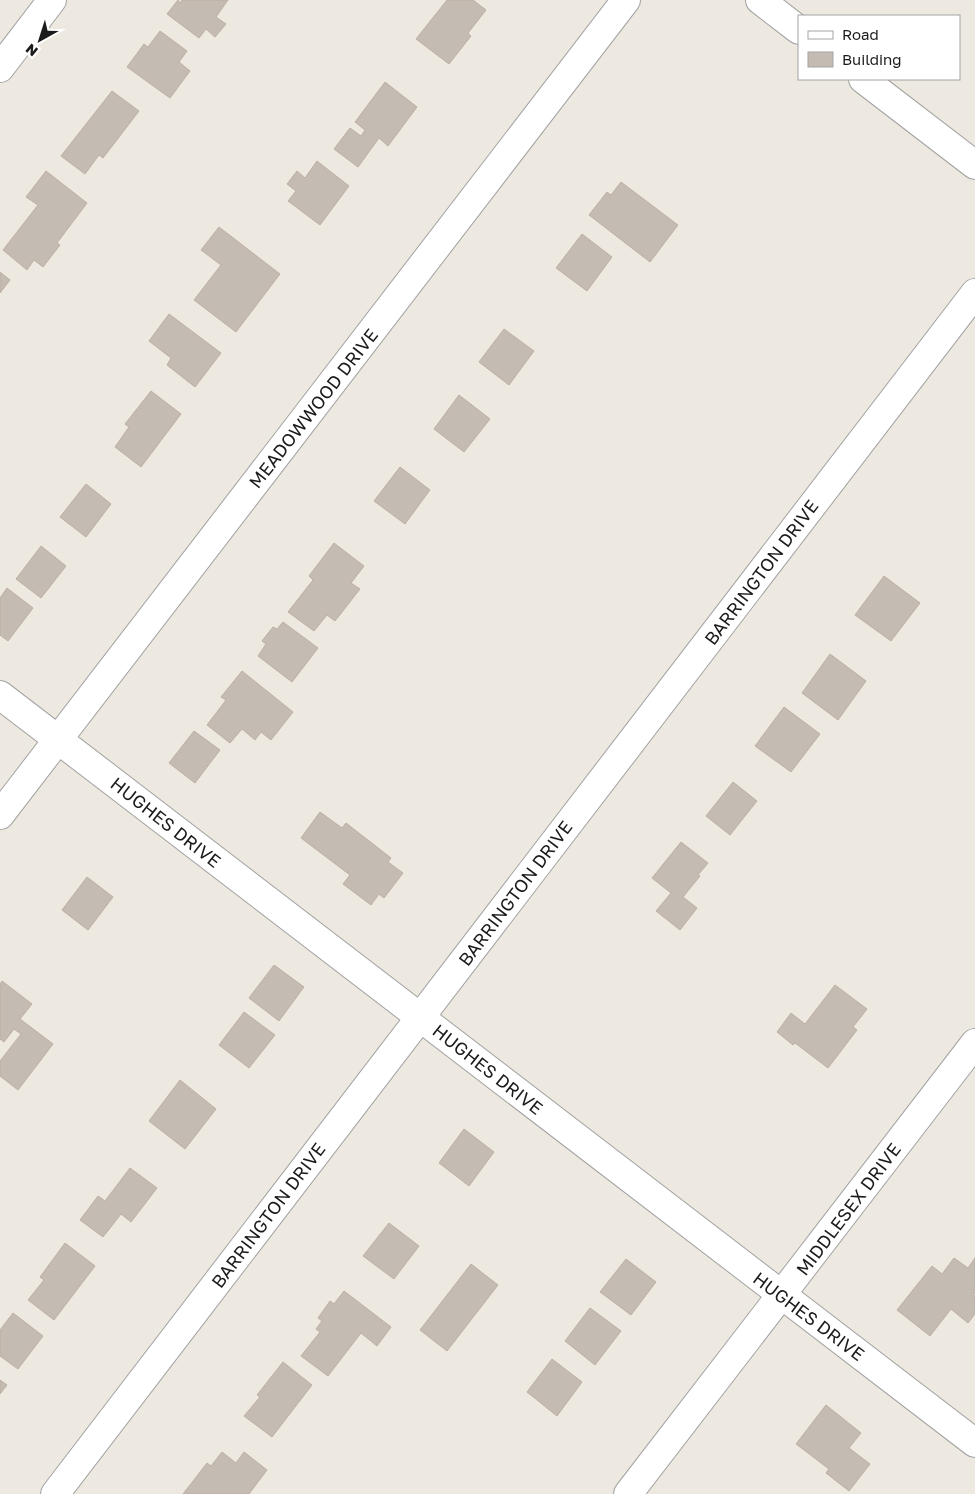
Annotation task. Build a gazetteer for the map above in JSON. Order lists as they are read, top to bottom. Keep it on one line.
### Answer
{"streets":{"street":["MEADOWWOOD DRIVE","BARRINGTON DRIVE","HUGHES DRIVE","MIDDLESEX DRIVE"]},"crossings":[["MEADOWWOOD DRIVE","HUGHES DRIVE"],["BARRINGTON DRIVE","HUGHES DRIVE"],["HUGHES DRIVE","MIDDLESEX DRIVE"]],"legend":["Road","Building"],"north":"bottom left"}
